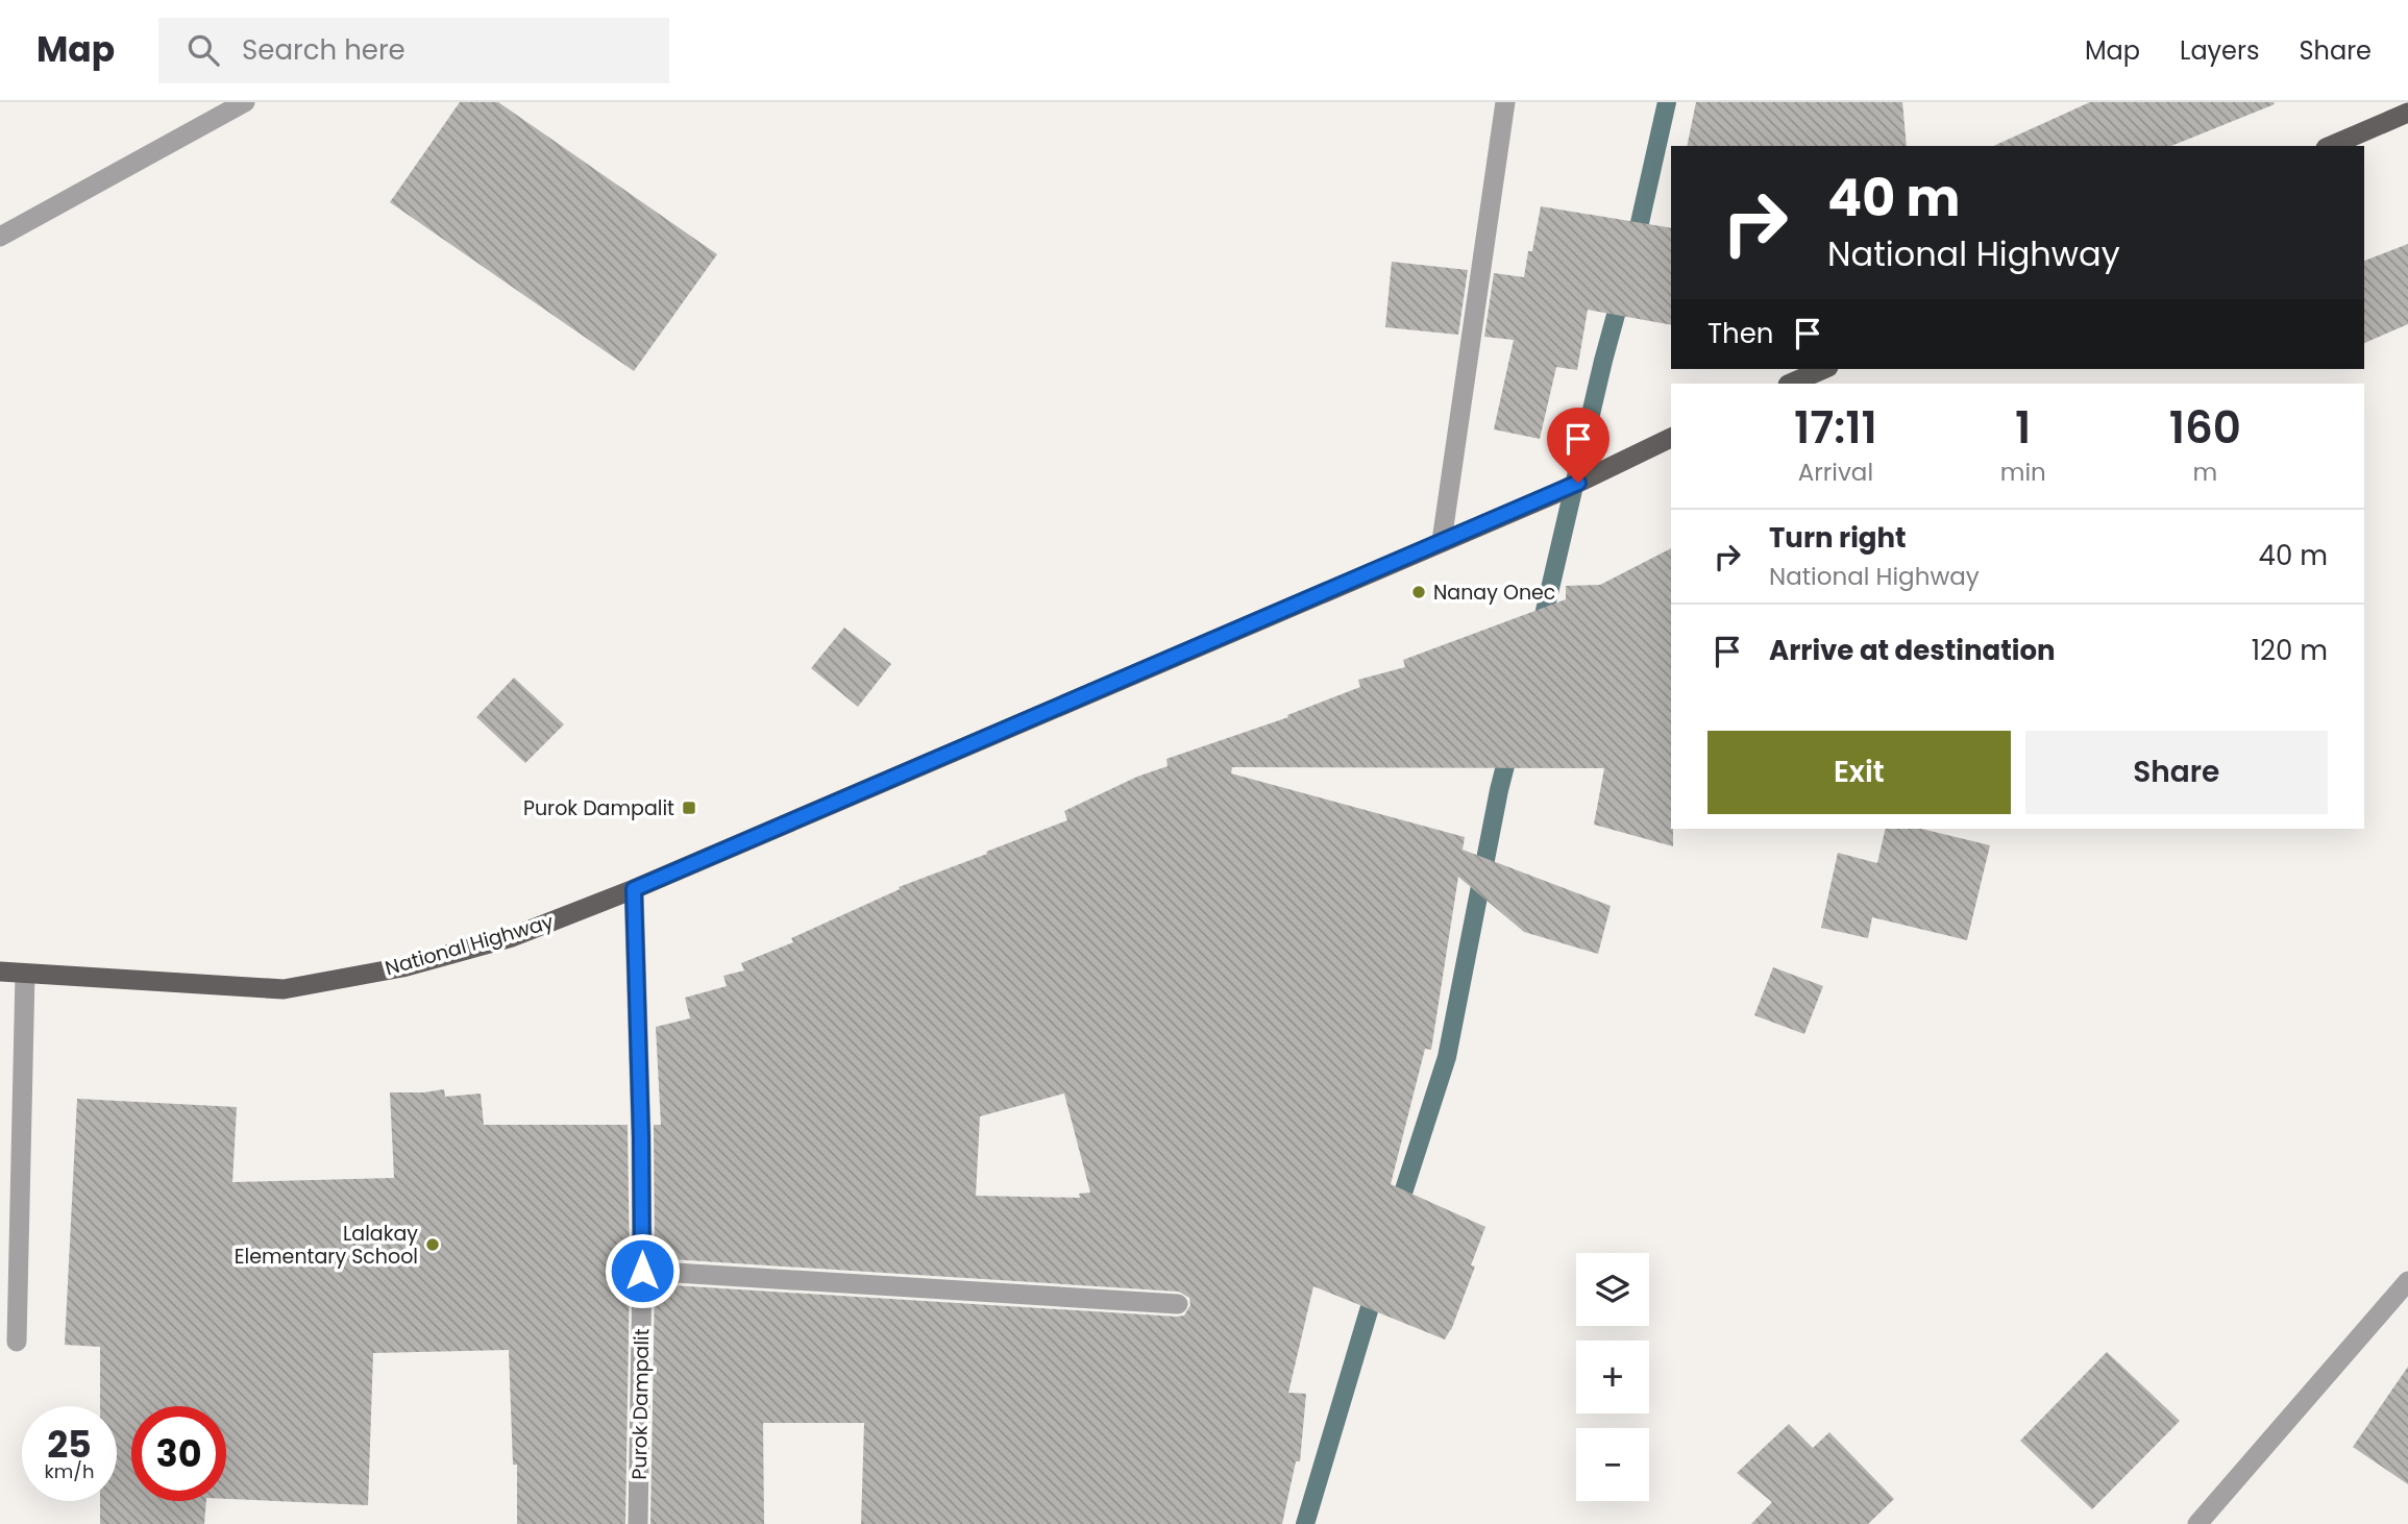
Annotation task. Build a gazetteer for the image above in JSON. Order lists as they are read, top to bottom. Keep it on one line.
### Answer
{"streets":{"main road":["National Highway"],"street":["Purok Dampalit"]},"crossings":[["National Highway","Purok Dampalit"]],"places":{"other":["Nanay Onec","Lalakay Elementary School"],"transit":["Purok Dampalit"]},"page":{"header":"Map","search":"Search here","nav":["Map","Layers","Share"],"turn":["40 m","National Highway"],"then":"Then","eta":["17:11","Arrival","1","min","160","m"],"list":[{"name":"Turn right","note":"National Highway","value":"40 m"},{"name":"Arrive at destination","value":"120 m"}],"buttons":["Exit","Share"],"map_buttons":["+","−"],"speed":"25 km/h","limit":"30"}}
